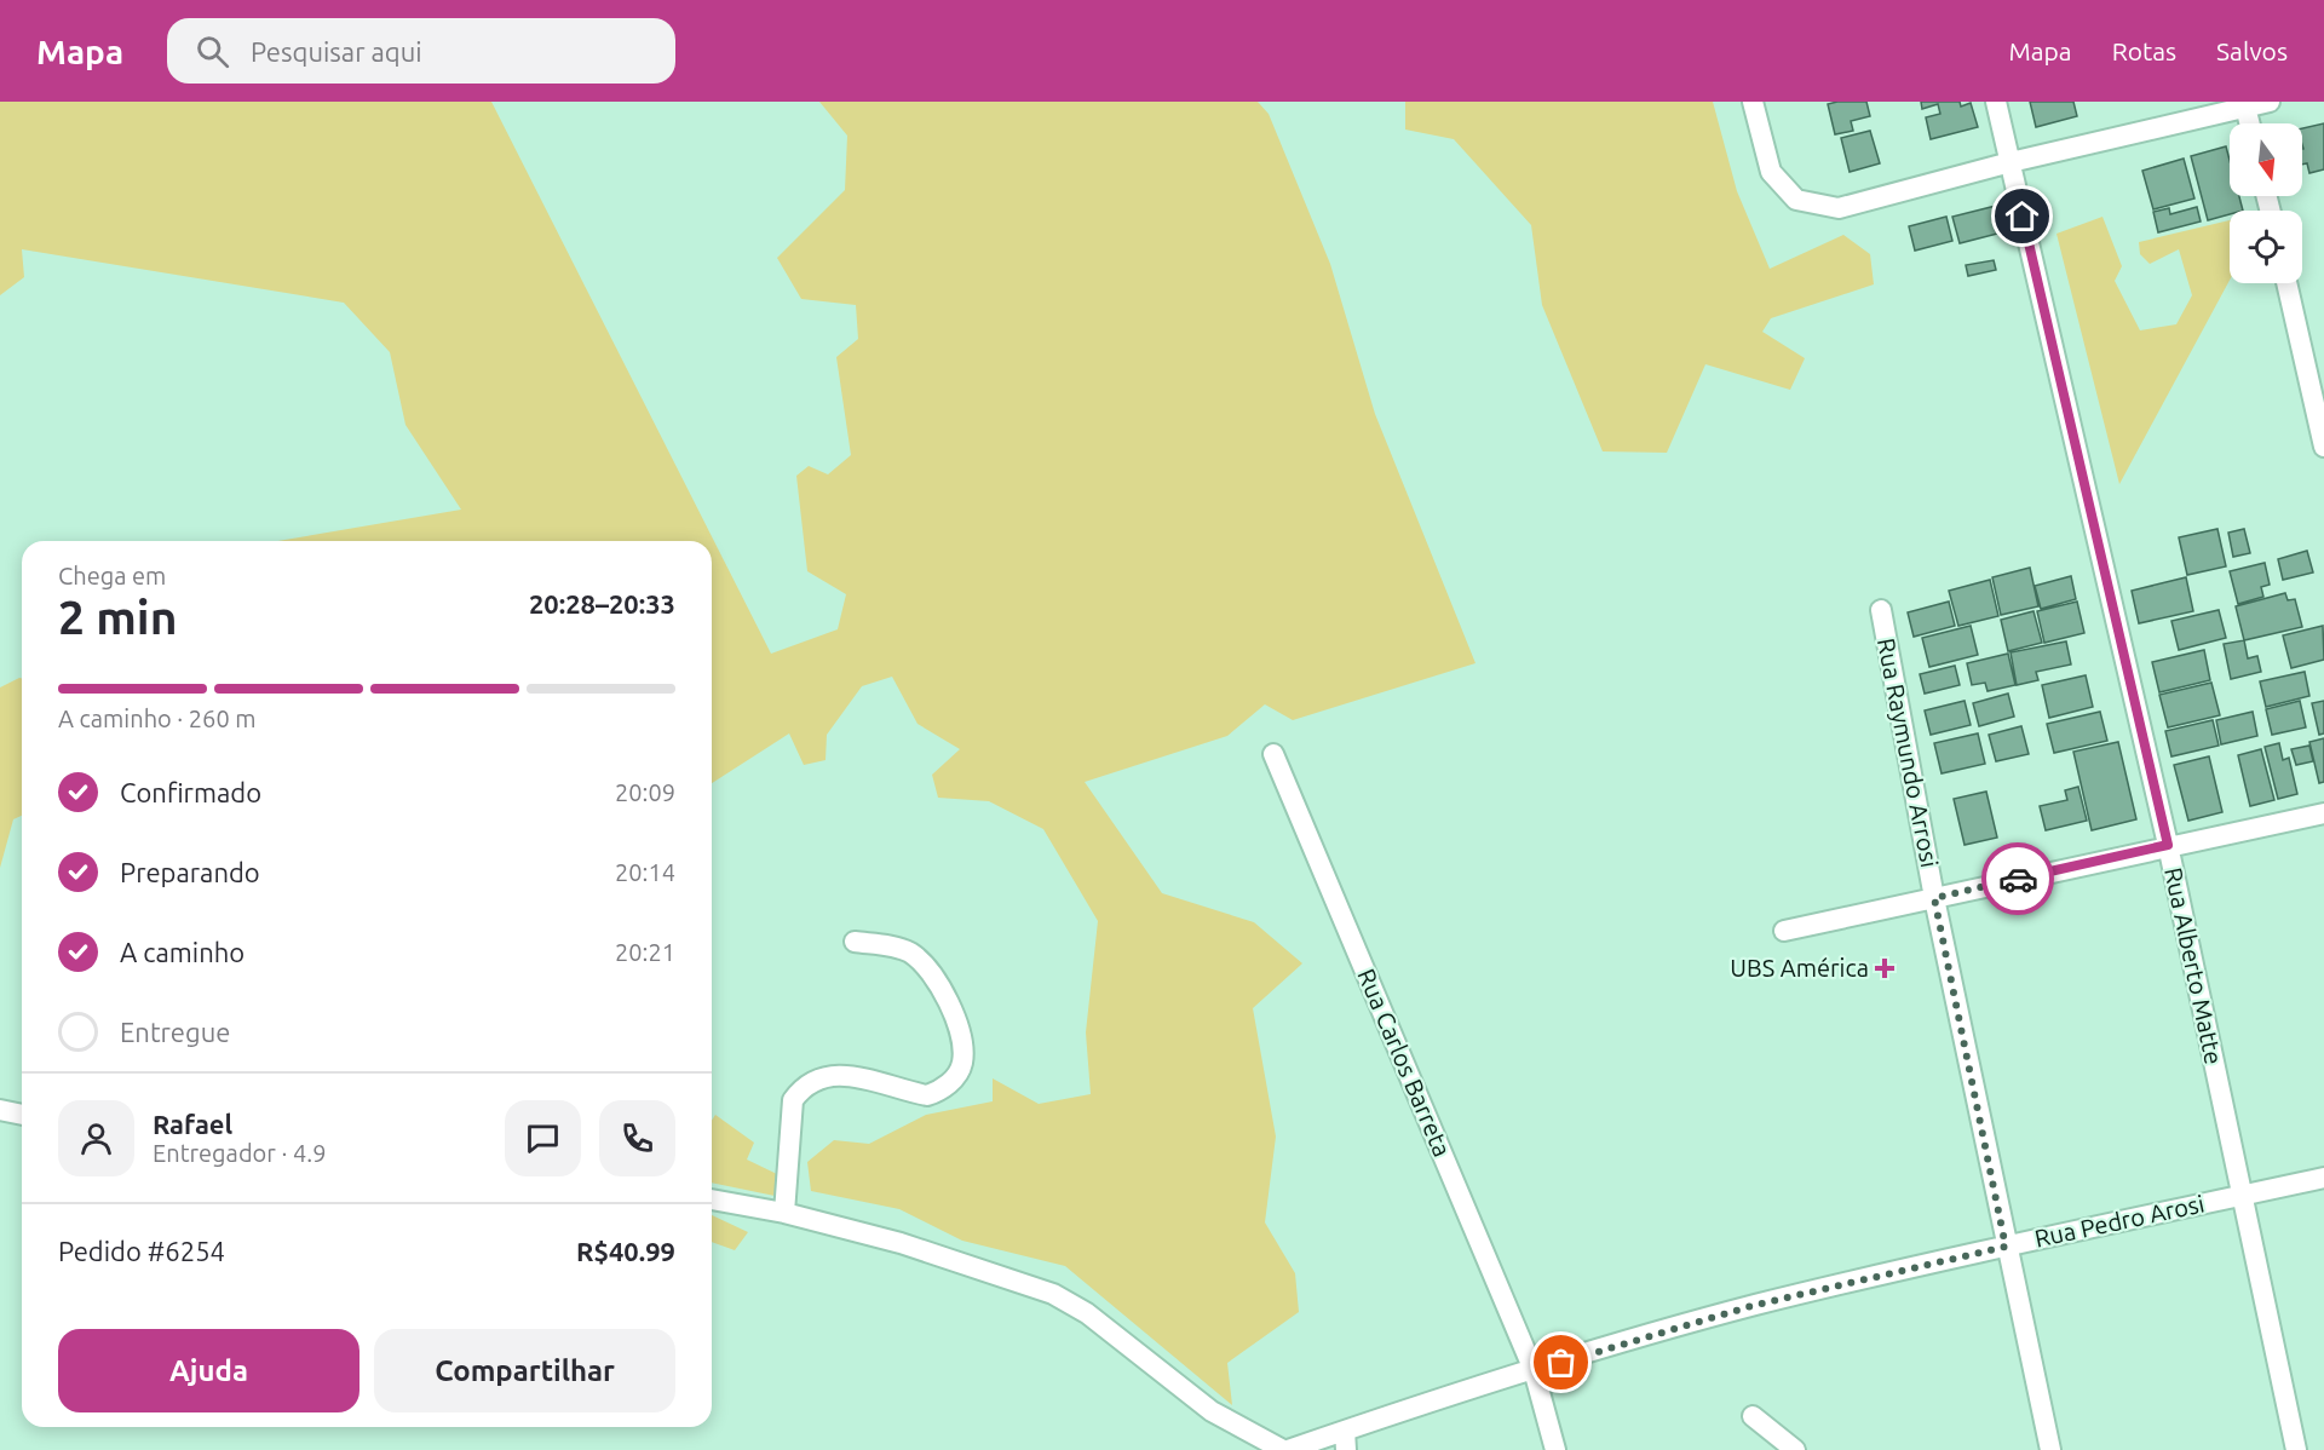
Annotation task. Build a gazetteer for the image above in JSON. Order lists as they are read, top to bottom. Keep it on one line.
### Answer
{"streets":{"street":["Rua Raymundo Arrosi","Rua Alberto Matte","Rua Carlos Barreta","Rua Pedro Arosi"]},"crossings":[["Rua Raymundo Arrosi","Rua Pedro Arosi"],["Rua Alberto Matte","Rua Pedro Arosi"],["Rua Carlos Barreta","Rua Pedro Arosi"]],"places":{"health":["UBS América"]},"north":"bottom","page":{"header":"Mapa","search":"Pesquisar aqui","nav":["Mapa","Rotas","Salvos"],"heading":["2 min","Chega em","20:28–20:33"],"panel":["Rafael","Entregador · 4.9","Pedido #6254","R$40.99"],"bar":"A caminho · 260 m","list":[["Confirmado","20:09"],["Preparando","20:14"],["A caminho","20:21"],"Entregue"],"buttons":["Ajuda","Compartilhar"]}}
